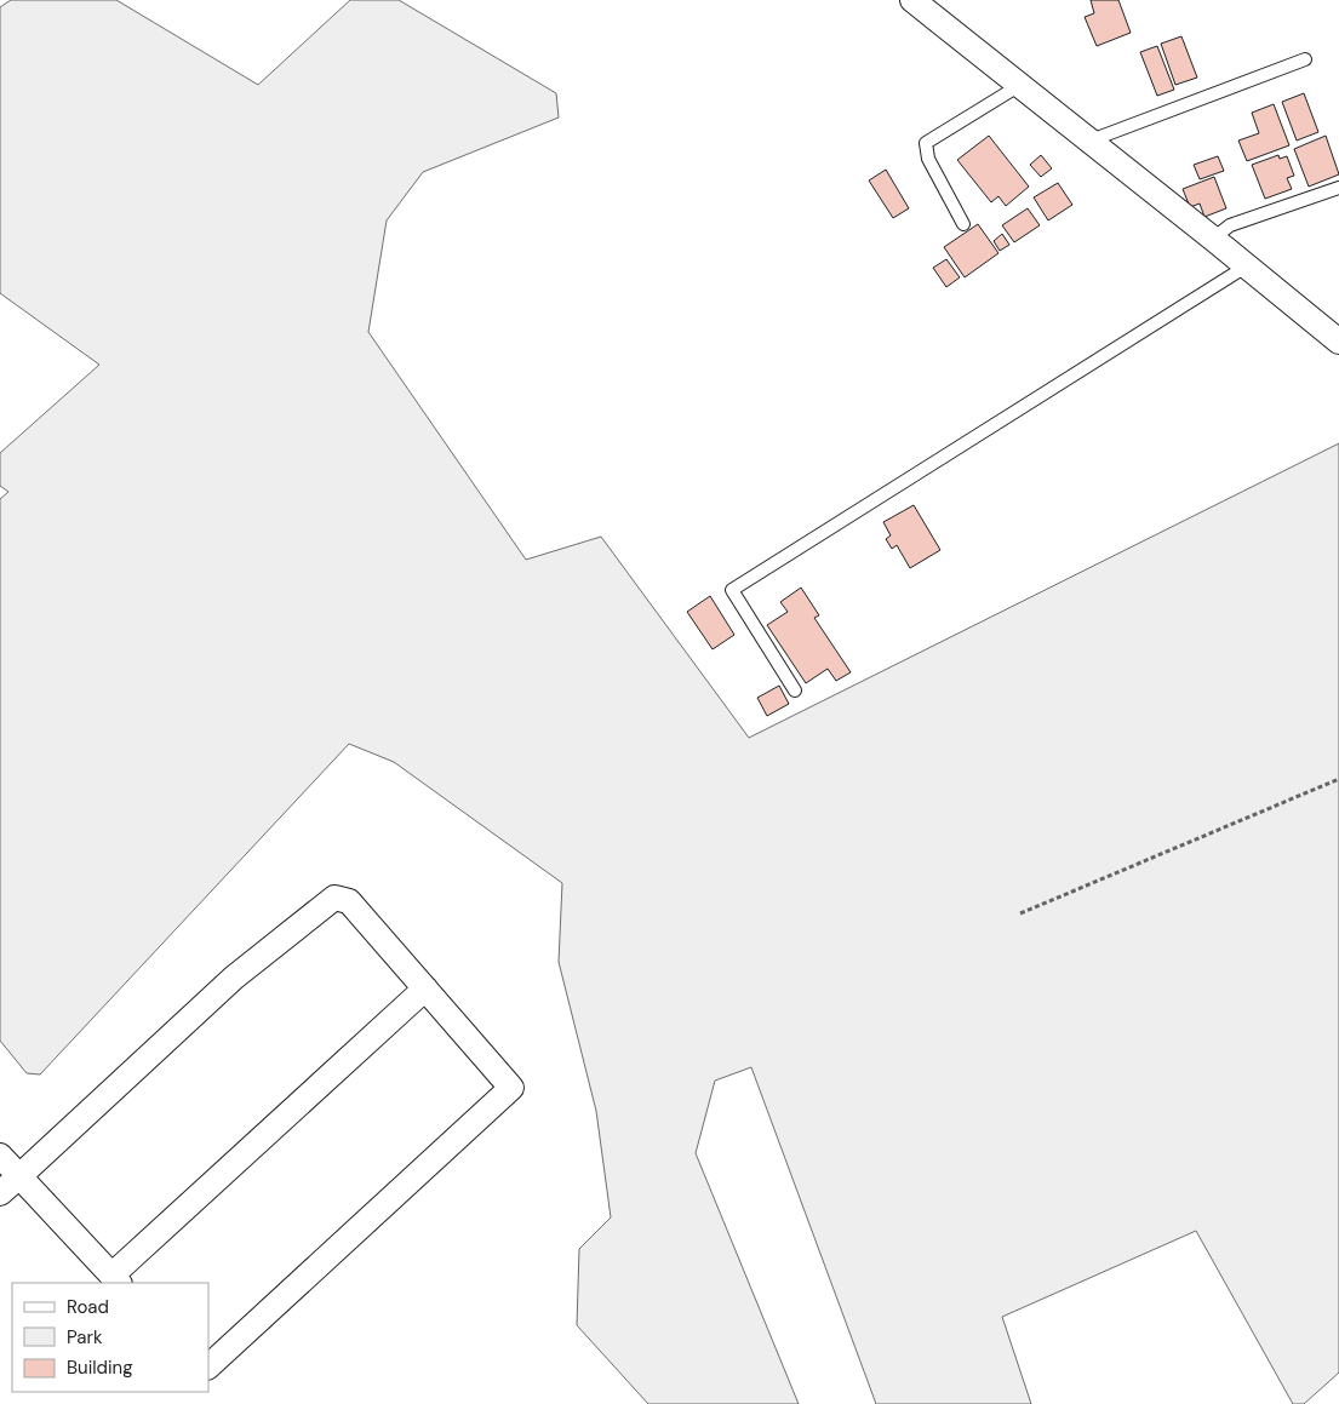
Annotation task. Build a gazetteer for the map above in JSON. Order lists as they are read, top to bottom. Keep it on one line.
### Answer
{"legend":["Road","Park","Building"]}
